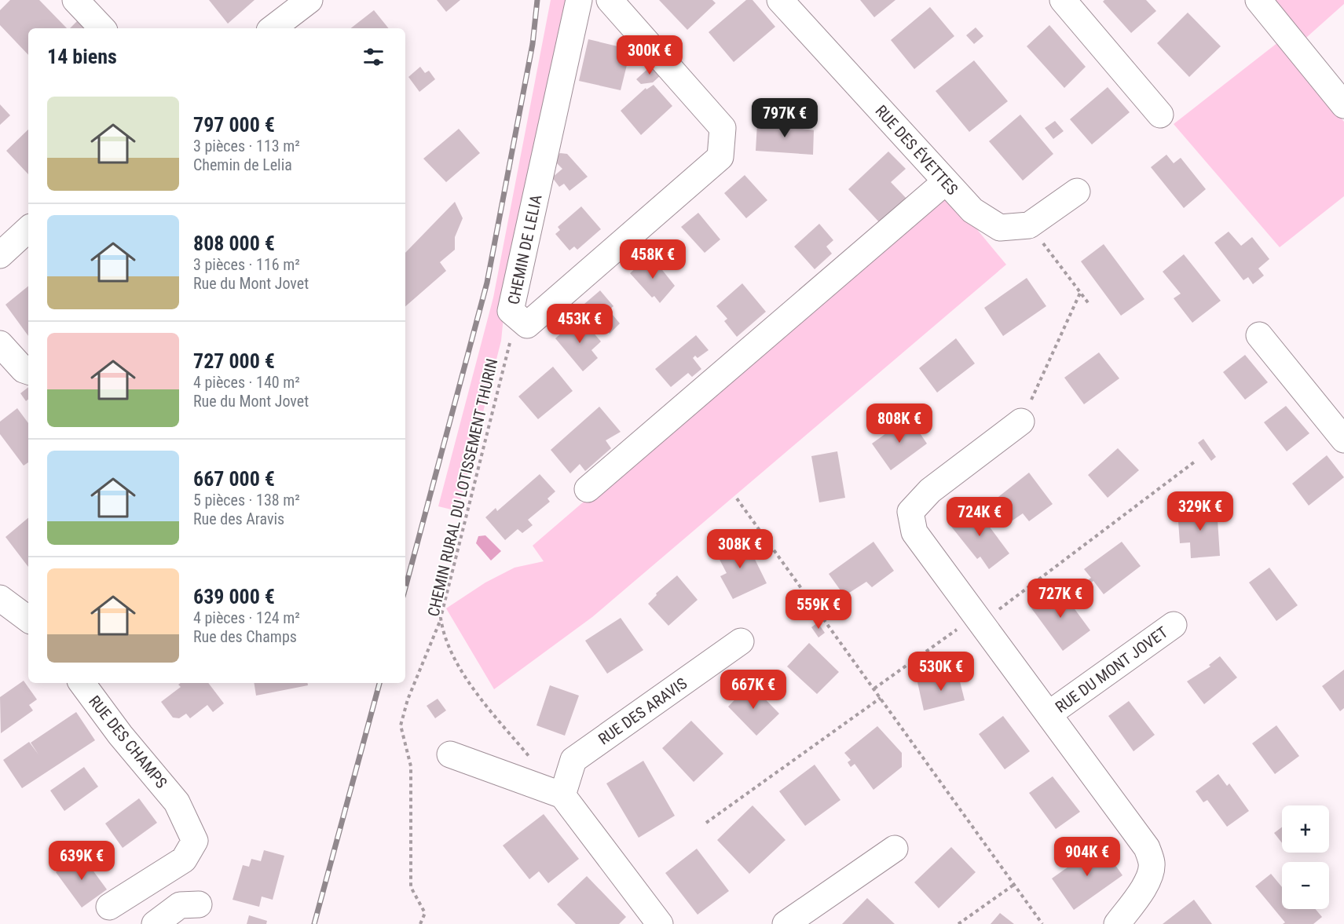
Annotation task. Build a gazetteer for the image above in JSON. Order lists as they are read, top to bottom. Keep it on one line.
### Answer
{"streets":{"street":["RUE DES ÉVETTES","CHEMIN DE LELIA","RUE DU MONT JOVET","RUE DES ARAVIS","RUE DES CHAMPS"],"path":["CHEMIN RURAL DU LOTISSEMENT THURIN"]},"crossings":[["CHEMIN DE LELIA","CHEMIN RURAL DU LOTISSEMENT THURIN"]],"page":{"heading":"14 biens","price":["300K €","797K €","458K €","453K €","808K €","329K €","724K €","308K €","727K €","559K €","530K €","667K €","904K €","639K €"],"list":[{"name":"797 000 €","note":"3 pièces · 113 m² · Chemin de Lelia"},{"name":"808 000 €","note":"3 pièces · 116 m² · Rue du Mont Jovet"},{"name":"727 000 €","note":"4 pièces · 140 m² · Rue du Mont Jovet"},{"name":"667 000 €","note":"5 pièces · 138 m² · Rue des Aravis"},{"name":"639 000 €","note":"4 pièces · 124 m² · Rue des Champs"}],"map_buttons":["+","−"]}}
